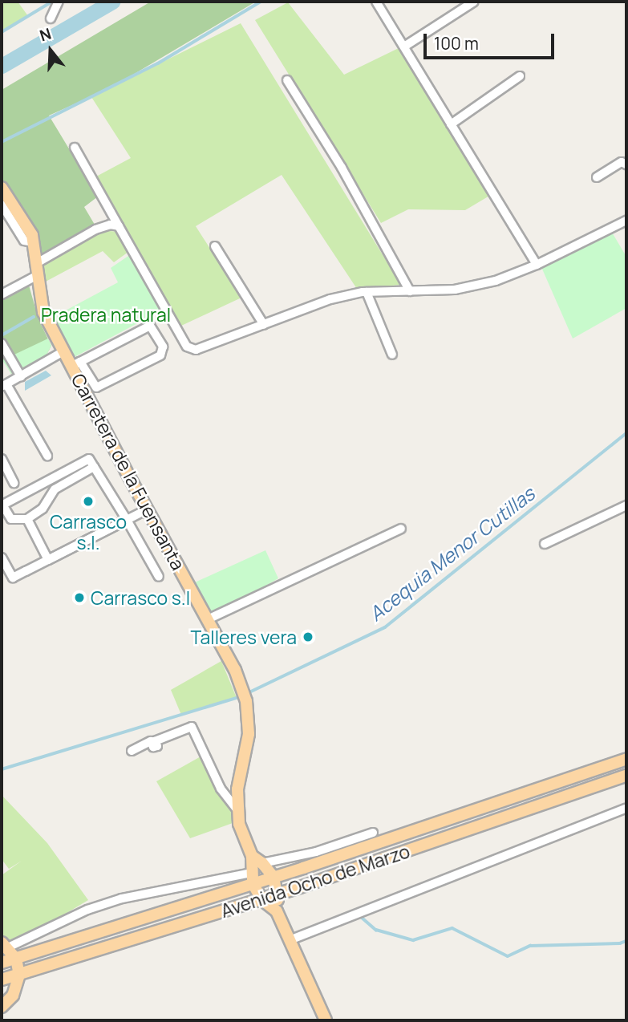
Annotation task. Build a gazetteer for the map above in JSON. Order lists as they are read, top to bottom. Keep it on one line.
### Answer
{"streets":{"main road":["Carretera de la Fuensanta","Avenida Ocho de Marzo"]},"water":["Acequia Menor Cutillas"],"parks":["Pradera natural"],"places":["Carrasco s.l.","Carrasco s.l","Talleres vera"],"scale_bar":"100 m","north":"top"}
